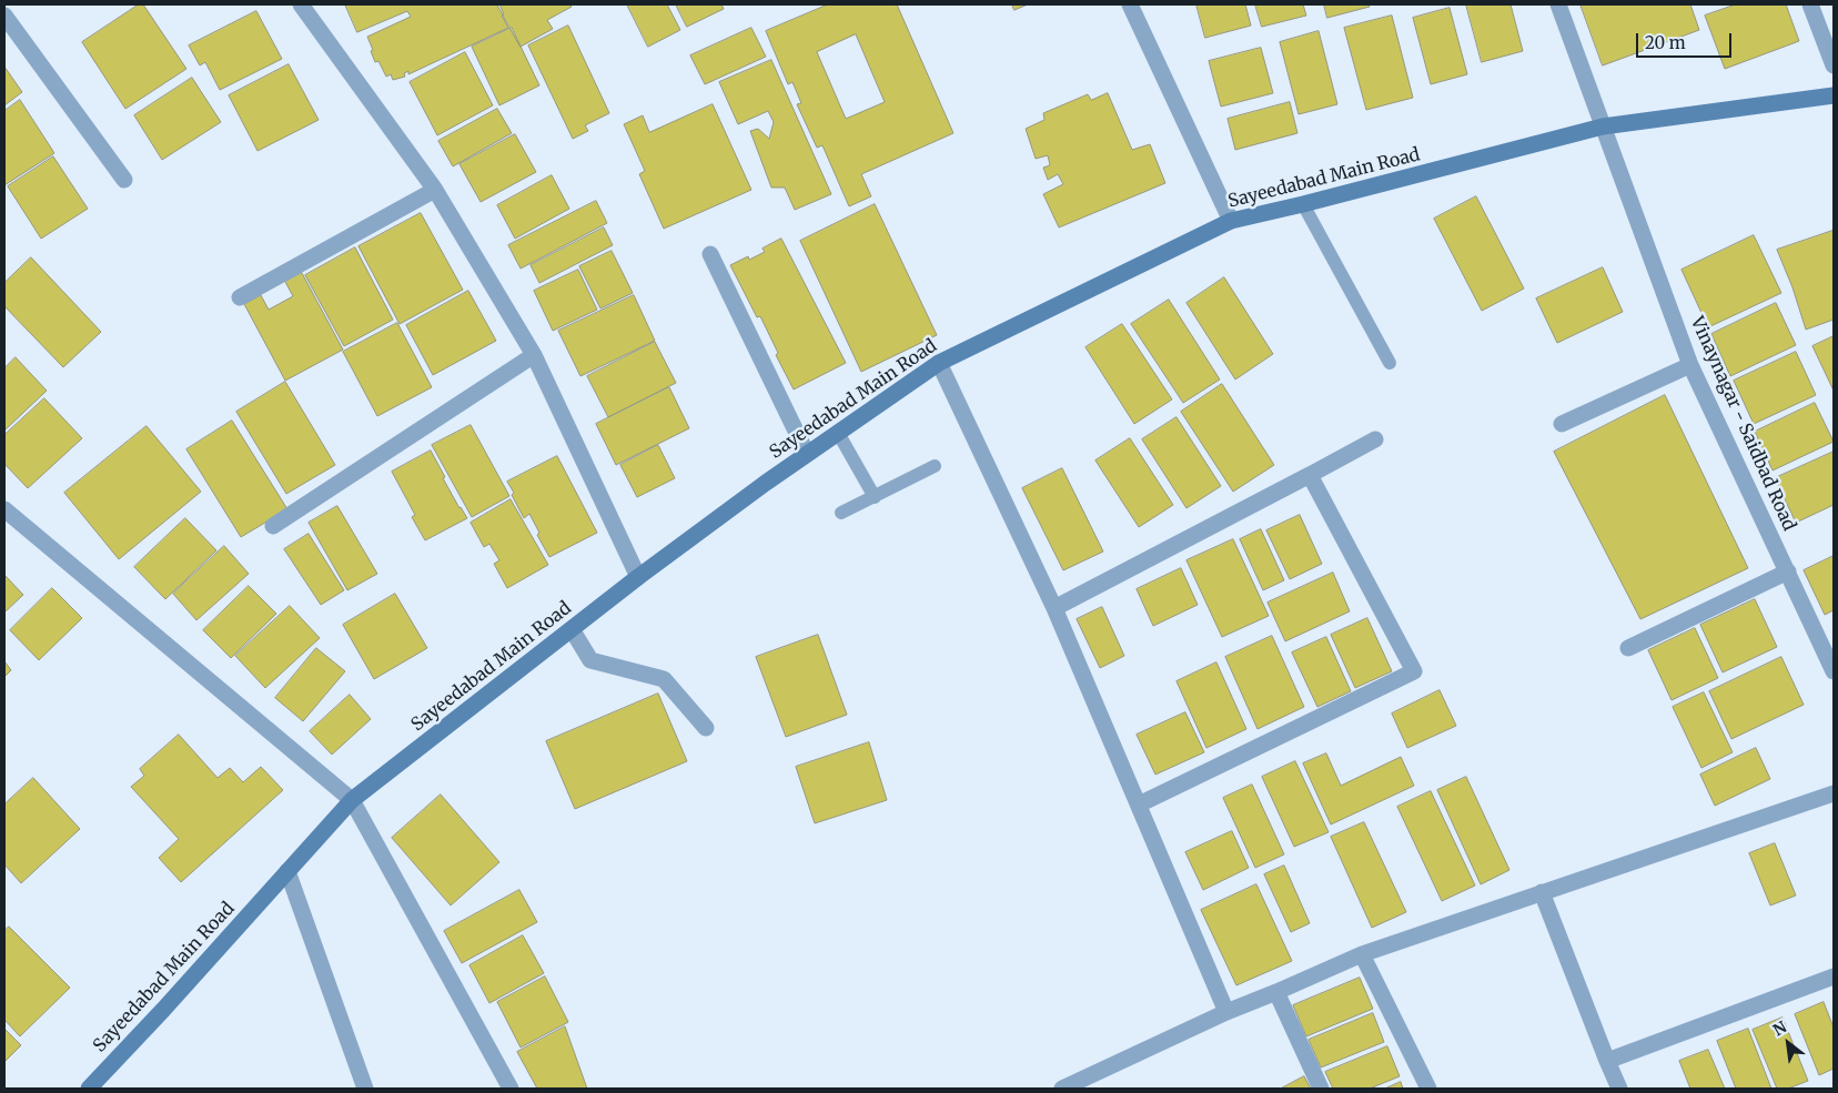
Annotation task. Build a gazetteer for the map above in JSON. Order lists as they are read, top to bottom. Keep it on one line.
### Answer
{"streets":{"main road":["Sayeedabad Main Road"],"street":["Vinaynagar - Saidbad Road"]},"crossings":[["Sayeedabad Main Road","Vinaynagar - Saidbad Road"]],"scale_bar":"20 m","north":"top left"}
